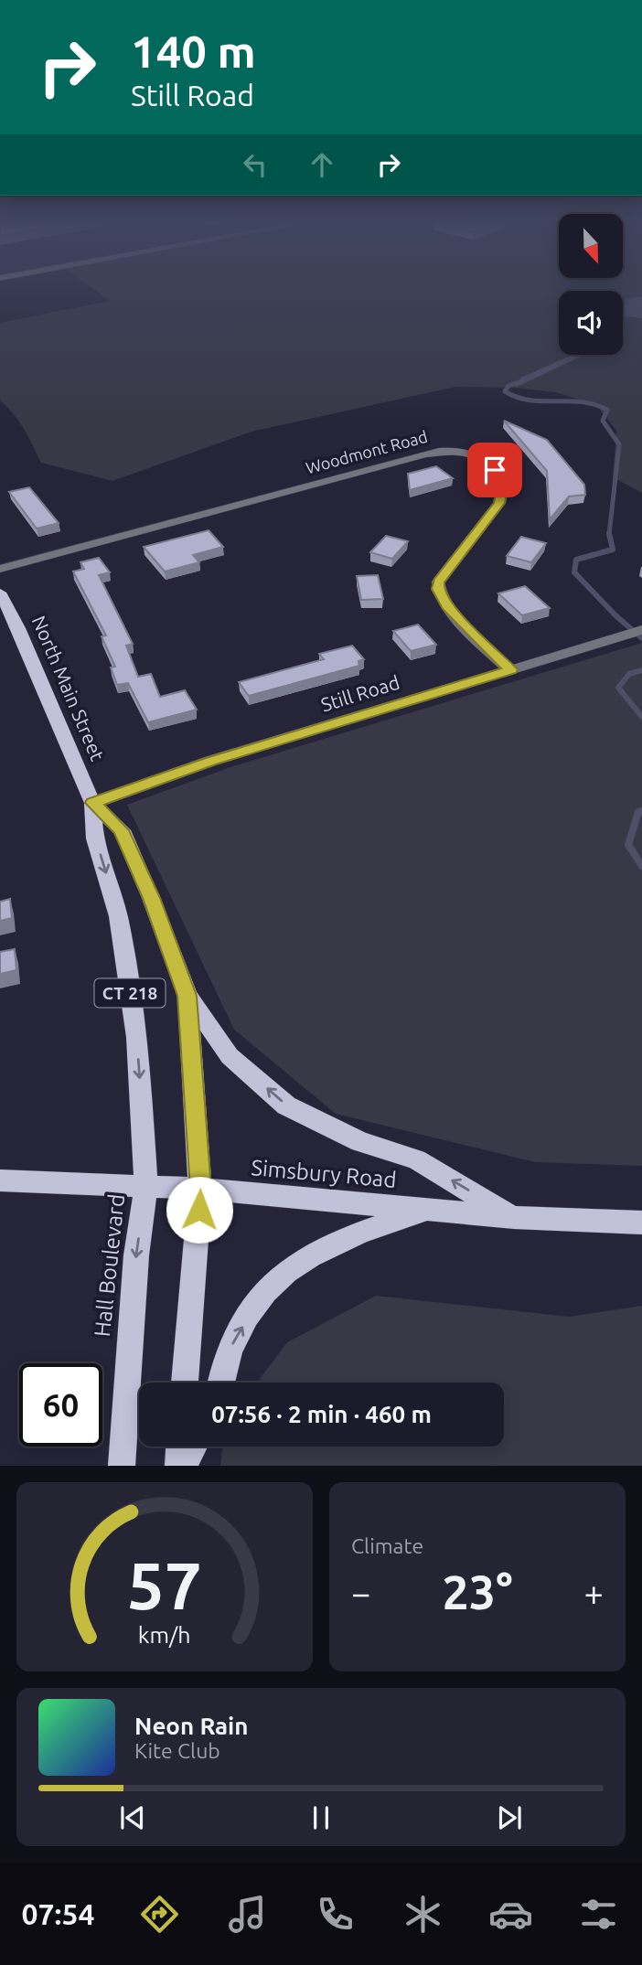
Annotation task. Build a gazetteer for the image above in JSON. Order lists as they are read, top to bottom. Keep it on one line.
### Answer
{"streets":{"main road":["North Main Street","CT 218","Simsbury Road","Hall Boulevard"],"street":["Woodmont Road","Still Road"]},"crossings":[["Woodmont Road","Still Road"],["North Main Street","Still Road"],["North Main Street","CT 218"],["North Main Street","Simsbury Road"],["North Main Street","Hall Boulevard"],["CT 218","Simsbury Road"],["Simsbury Road","Hall Boulevard"]],"north":"bottom","page":{"turn":["140 m","Still Road"],"limit":"60","trip":"07:56 · 2 min · 460 m","tile":"Climate","heat":["−","23°","+"],"song":["Neon Rain","Kite Club"],"tabs":"07:54","gauge":["57","km/h"]}}
